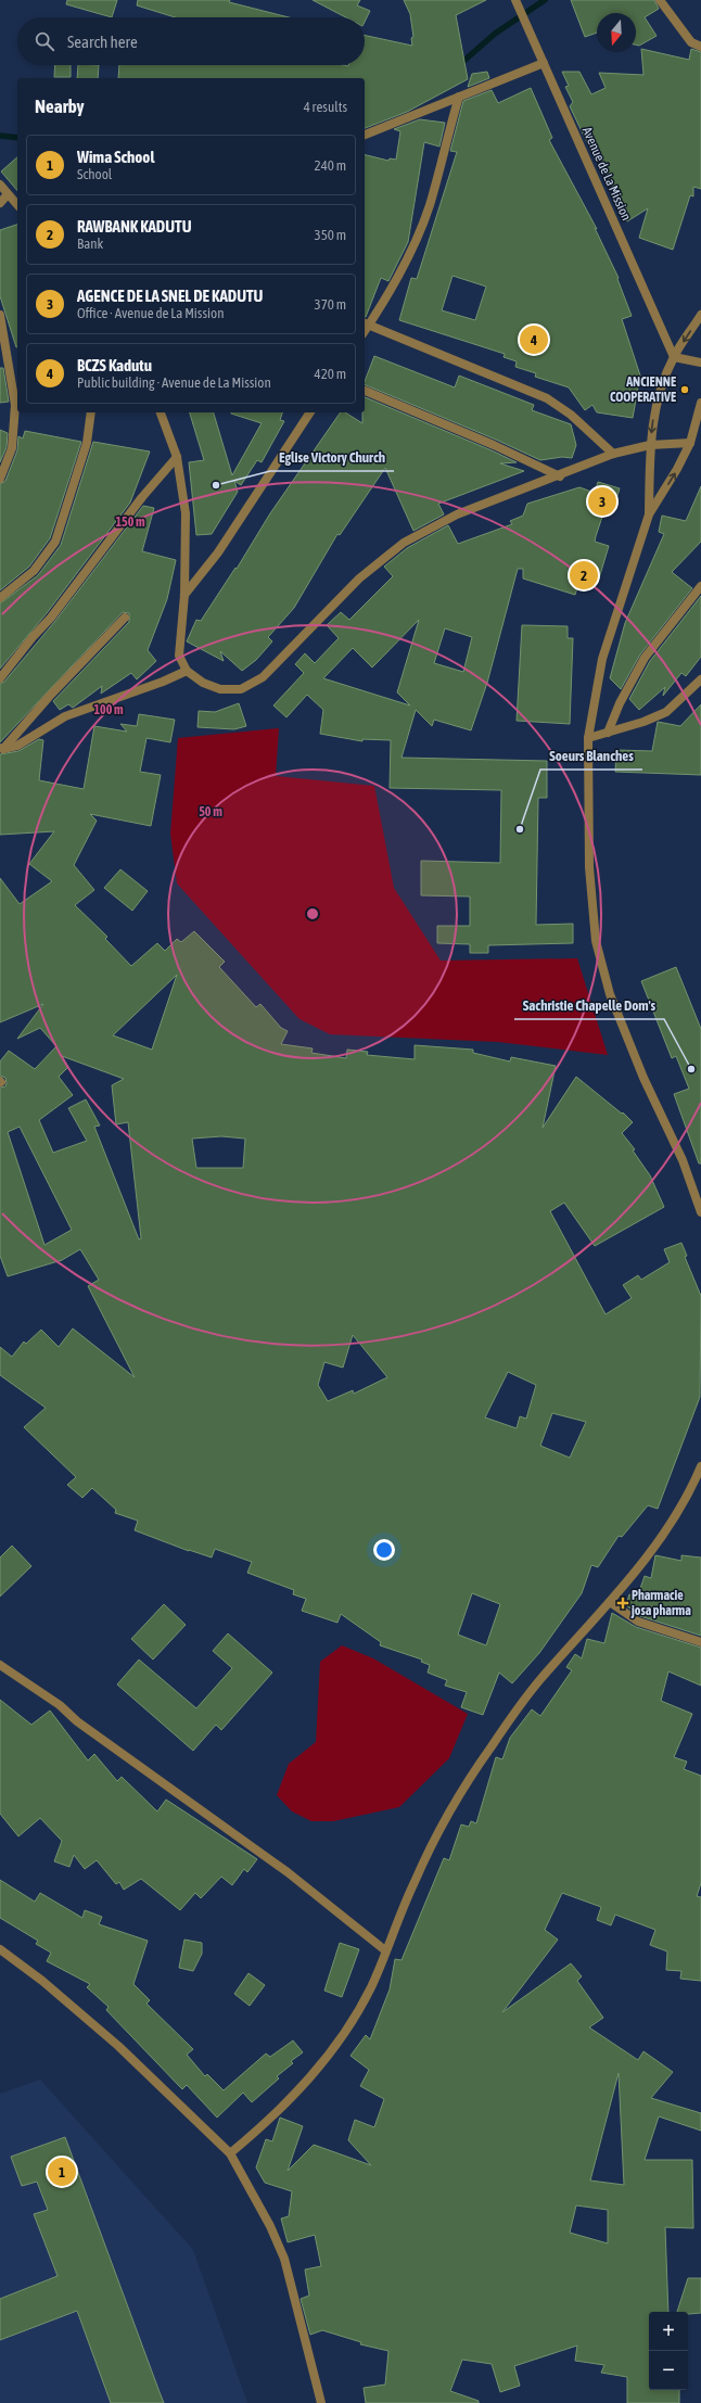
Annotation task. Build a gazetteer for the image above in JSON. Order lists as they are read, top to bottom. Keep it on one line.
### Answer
{"streets":{"street":["Avenue de La Mission"]},"places":{"other":["ANCIENNE COOPERATIVE","Eglise Victory Church","Soeurs Blanches","Sachristie Chapelle Dom's"],"health":["Pharmacie josa pharma"]},"north":"bottom","page":{"search":"Search here","heading":["Nearby","4 results"],"list":[{"mark":"1","name":"Wima School","note":"School","value":"240 m"},{"mark":"2","name":"RAWBANK KADUTU","note":"Bank","value":"350 m"},{"mark":"3","name":"AGENCE DE LA SNEL DE KADUTU","note":"Office · Avenue de La Mission","value":"370 m"},{"mark":"4","name":"BCZS Kadutu","note":"Public building · Avenue de La Mission","value":"420 m"}],"pins":["4","3","2","1"],"map_buttons":["+","−"]},"rings":["150 m","100 m","50 m"]}
